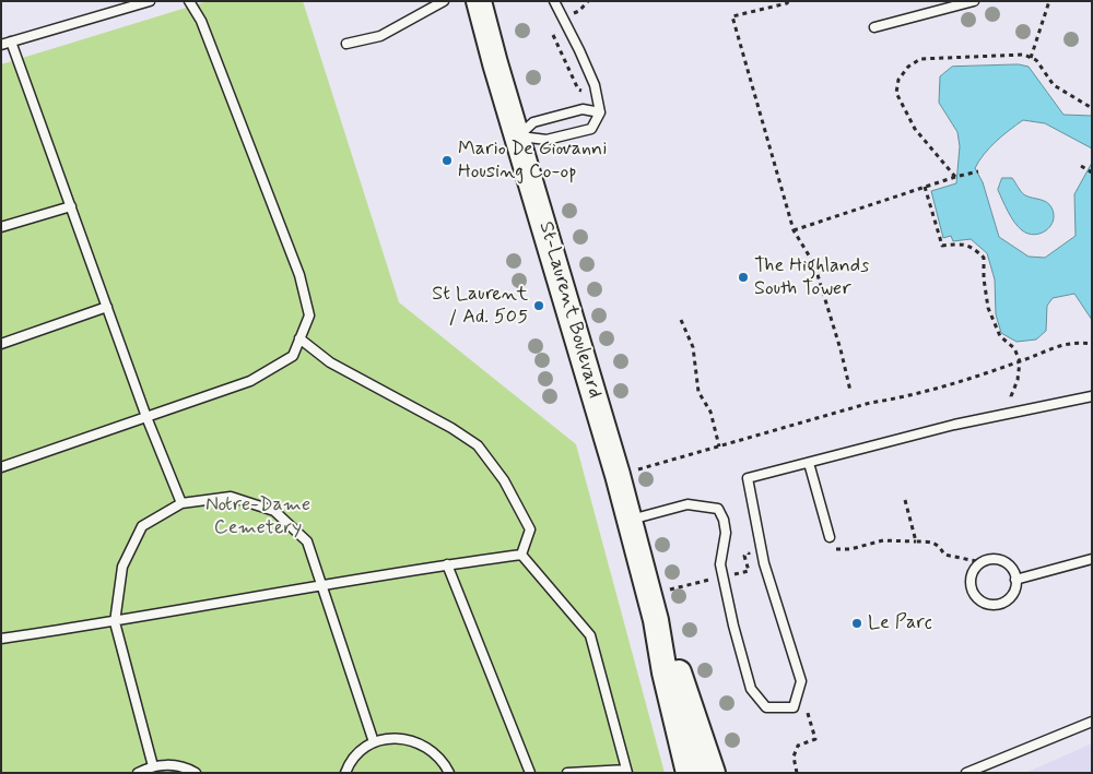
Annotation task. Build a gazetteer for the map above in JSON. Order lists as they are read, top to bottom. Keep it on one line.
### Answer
{"streets":{"main road":["St-Laurent Boulevard"]},"parks":["Notre-Dame Cemetery"],"places":["Mario De Giovanni Housing Co-op","The Highlands South Tower","St Laurent / Ad. 505","Le Parc"]}
